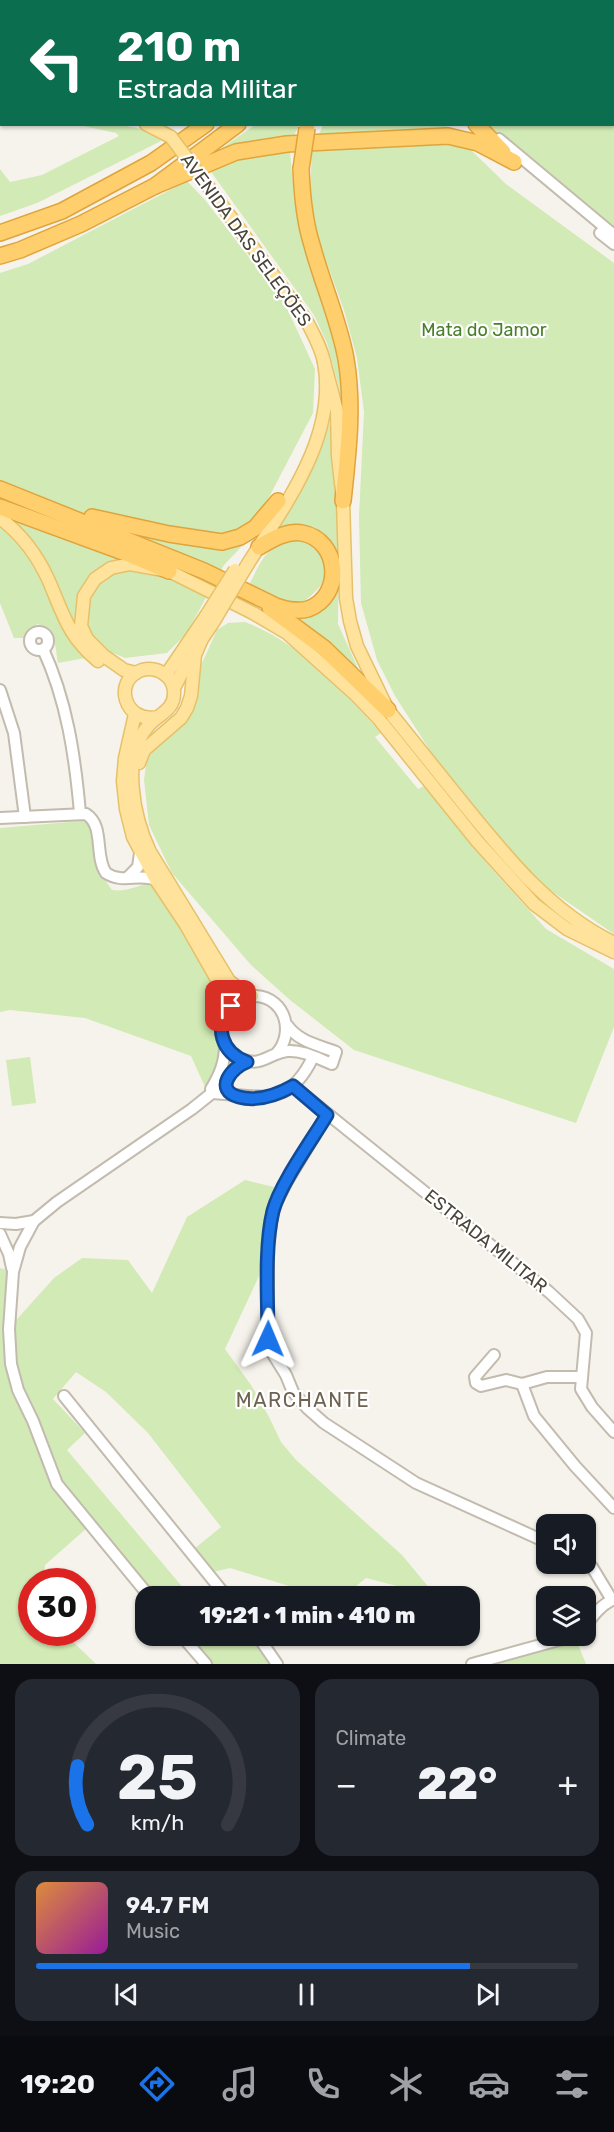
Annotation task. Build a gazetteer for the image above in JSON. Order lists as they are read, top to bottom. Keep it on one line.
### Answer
{"streets":{"main road":["AVENIDA DAS SELEÇÕES"],"street":["ESTRADA MILITAR"]},"districts":["MARCHANTE"],"parks":["Mata do Jamor"],"page":{"turn":["210 m","Estrada Militar"],"limit":"30","trip":"19:21 · 1 min · 410 m","tile":"Climate","heat":["−","22°","+"],"song":["94.7 FM","Music"],"tabs":"19:20","gauge":["25","km/h"]}}
